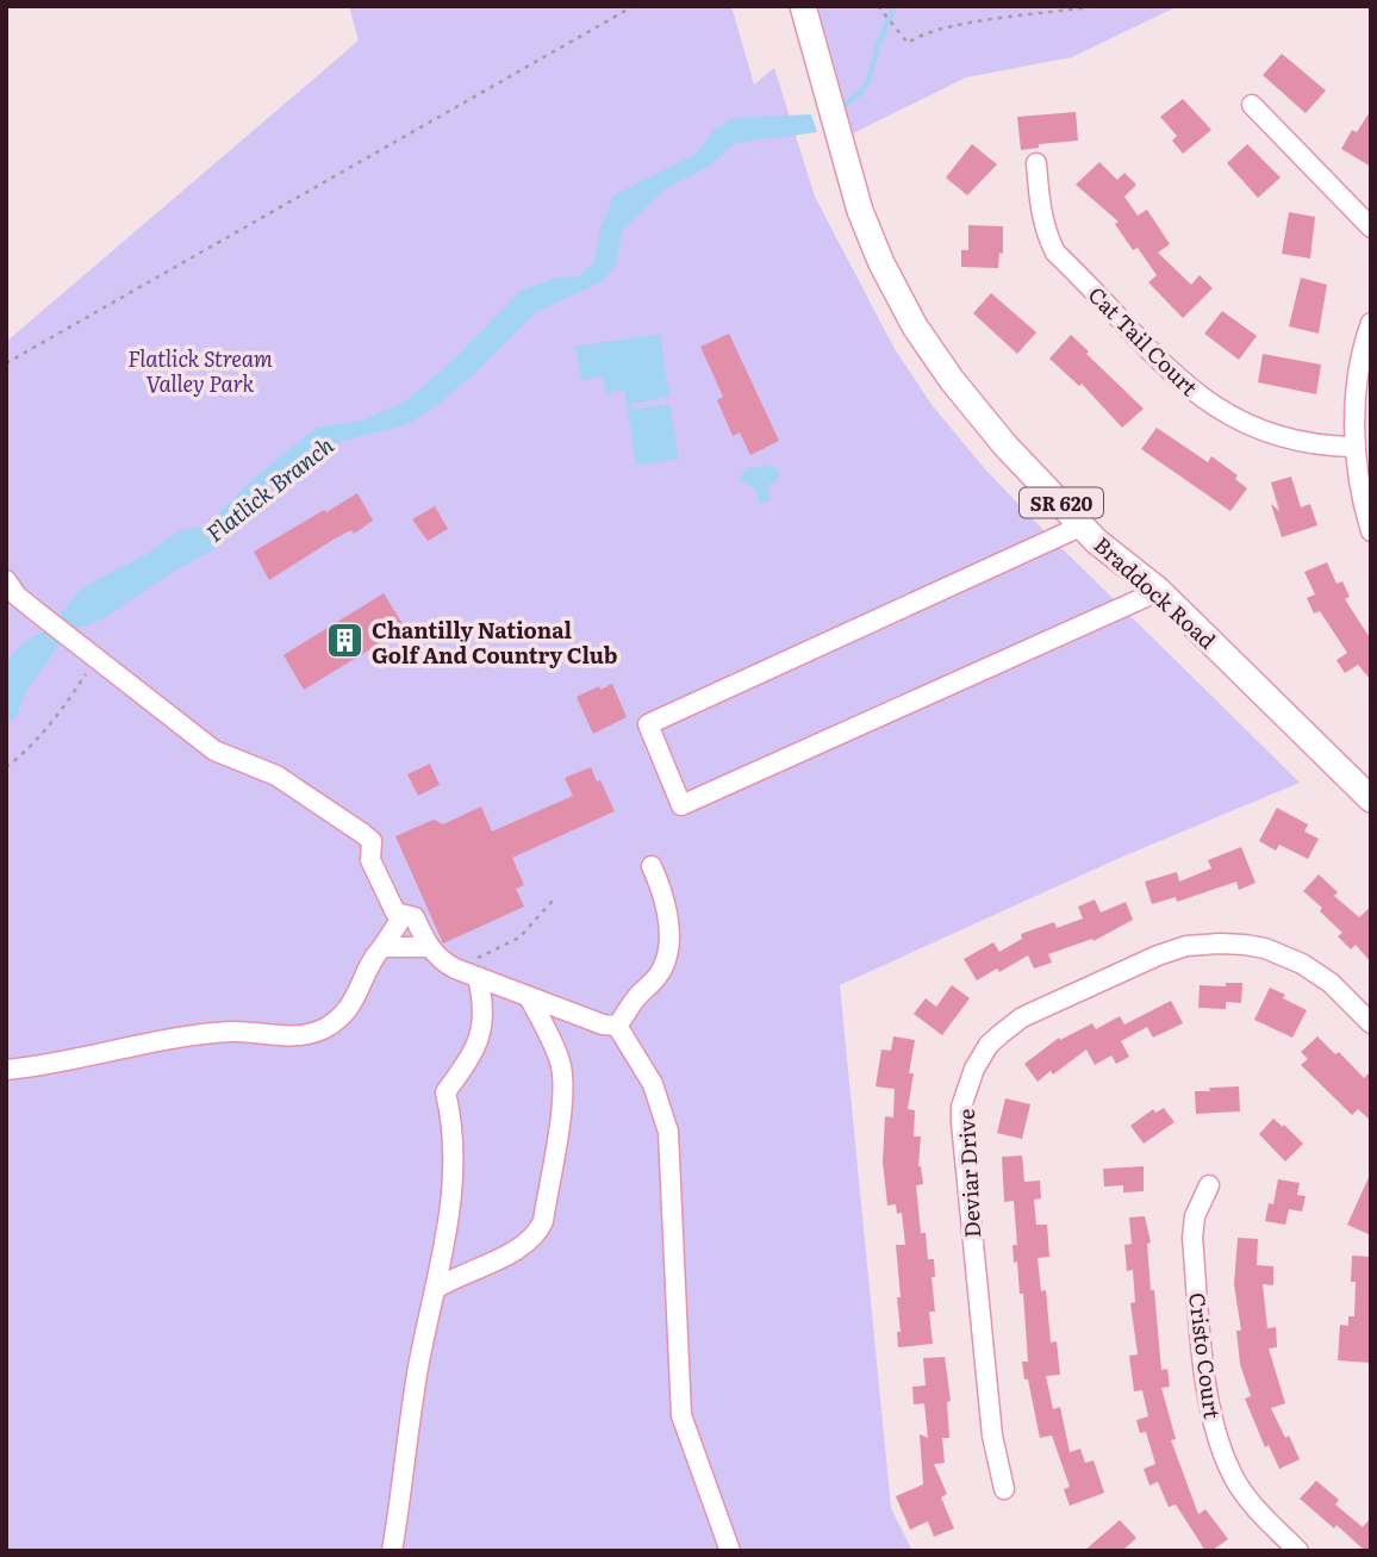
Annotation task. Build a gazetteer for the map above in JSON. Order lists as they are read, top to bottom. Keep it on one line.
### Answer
{"streets":{"main road":["SR 620","Braddock Road"],"street":["Cat Tail Court","Deviar Drive","Cristo Court"]},"water":["Flatlick Branch"],"parks":["Flatlick Stream Valley Park"],"places":{"building":["Chantilly National Golf And Country Club"]}}
